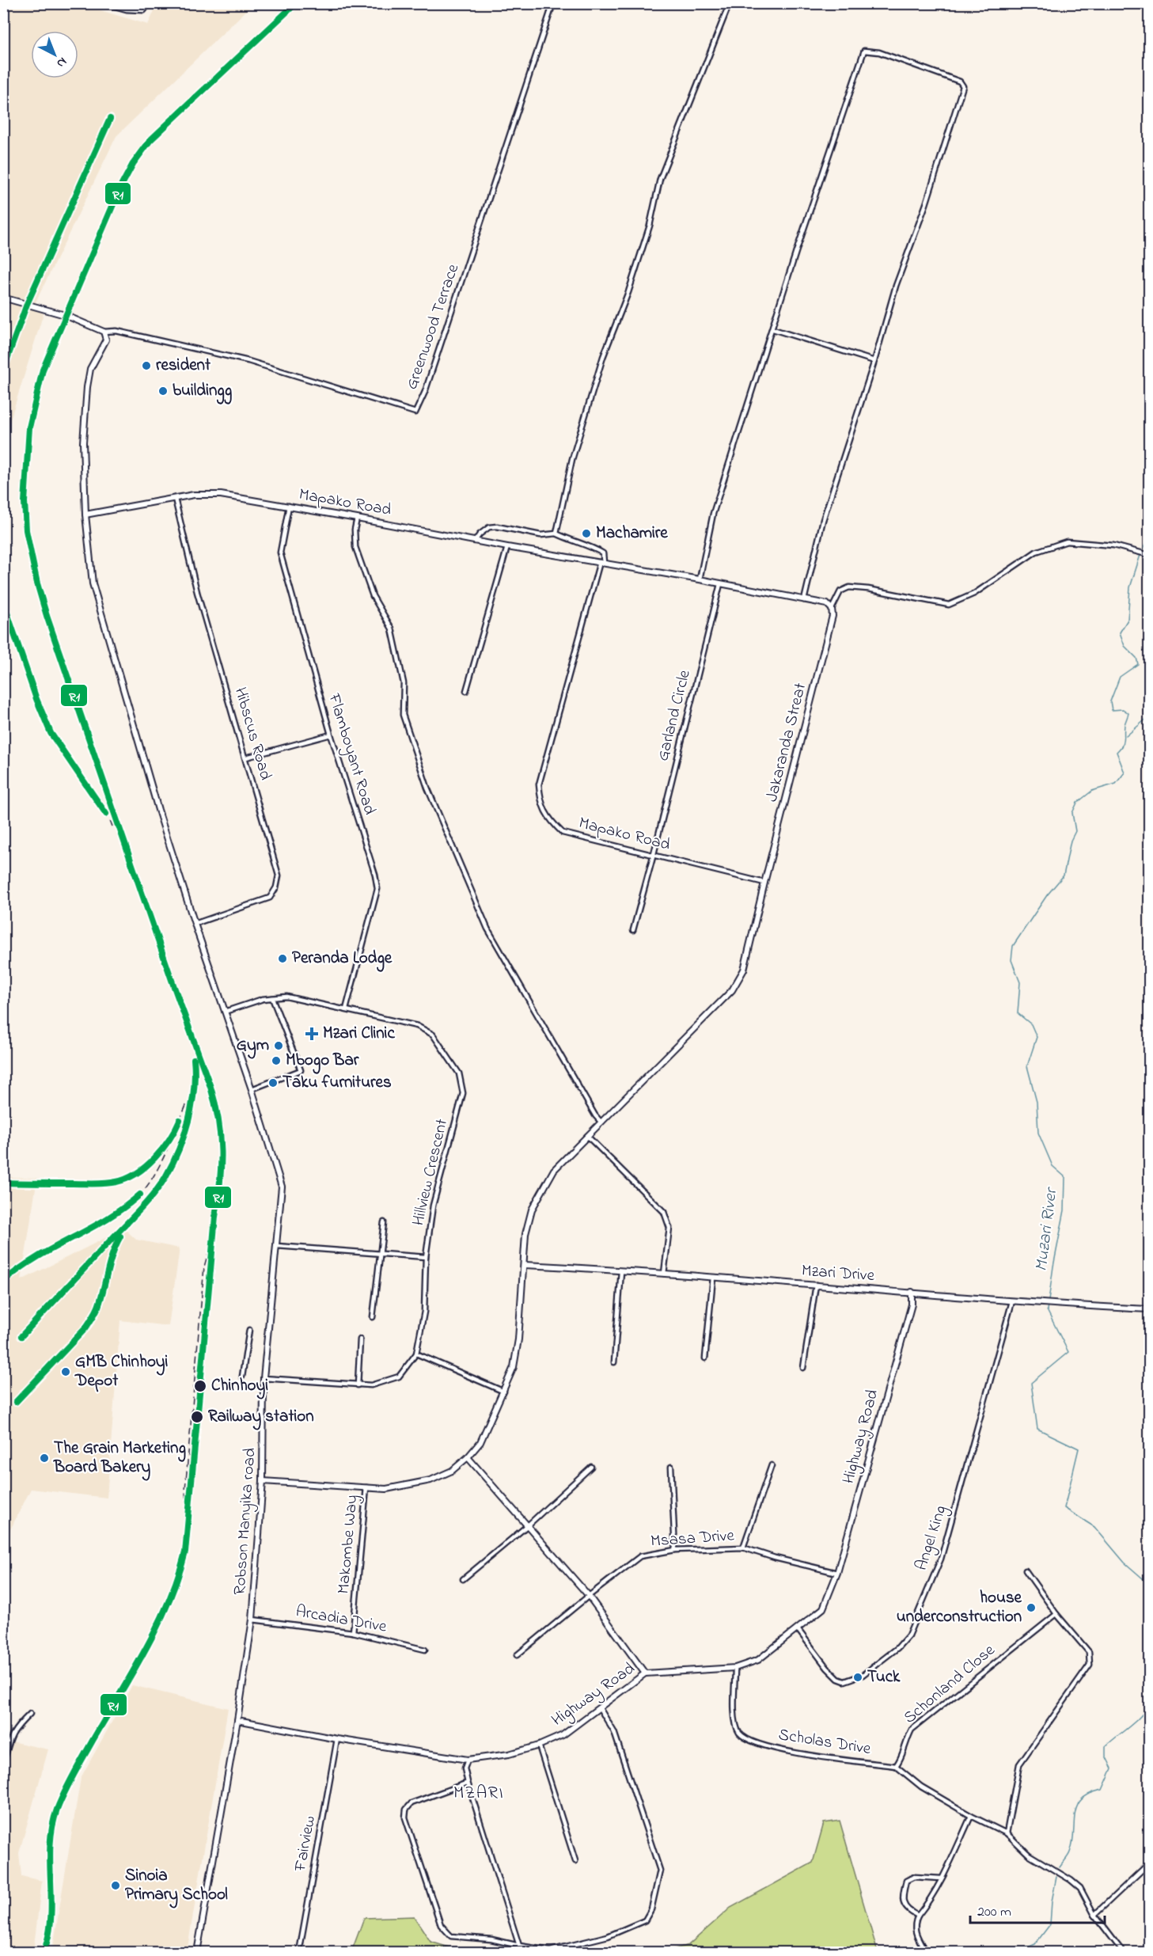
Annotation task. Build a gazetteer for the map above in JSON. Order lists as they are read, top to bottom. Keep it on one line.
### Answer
{"streets":{"street":["Greenwood Terrace","Mapako Road","Garland Circle","Hibscus Road","Jakaranda Streat","Flamboyant Road","Hillview Crescent","Mzari Drive","Highway Road","Robson Manyika road","Angel King","Msasa Drive","Makombe Way","Arcadia Drive","Schonland Close","Scholas Drive","Fairview"]},"crossings":[["Greenwood Terrace","Robson Manyika road"],["Mapako Road","Garland Circle"],["Mapako Road","Hibscus Road"],["Mapako Road","Jakaranda Streat"],["Mapako Road","Flamboyant Road"],["Mapako Road","Robson Manyika road"],["Hibscus Road","Robson Manyika road"],["Jakaranda Streat","Mzari Drive"],["Flamboyant Road","Hillview Crescent"],["Hillview Crescent","Robson Manyika road"],["Mzari Drive","Highway Road"],["Mzari Drive","Angel King"],["Highway Road","Robson Manyika road"],["Highway Road","Angel King"],["Highway Road","Msasa Drive"],["Highway Road","Scholas Drive"],["Highway Road","Fairview"],["Robson Manyika road","Arcadia Drive"],["Makombe Way","Arcadia Drive"],["Schonland Close","Scholas Drive"]],"districts":["MZARI"],"water":["Muzari River"],"places":{"other":["resident","buildingg","Machamire","Peranda Lodge","Gym","Mbogo Bar","Taku furnitures","GMB Chinhoyi Depot","Chinhoyi","Railway station","The Grain Marketing Board Bakery","house underconstruction","Tuck","Sinoia Primary School"],"health":["Mzari Clinic"]},"lines":["transit line R1"],"scale_bar":"200 m","north":"bottom right"}
